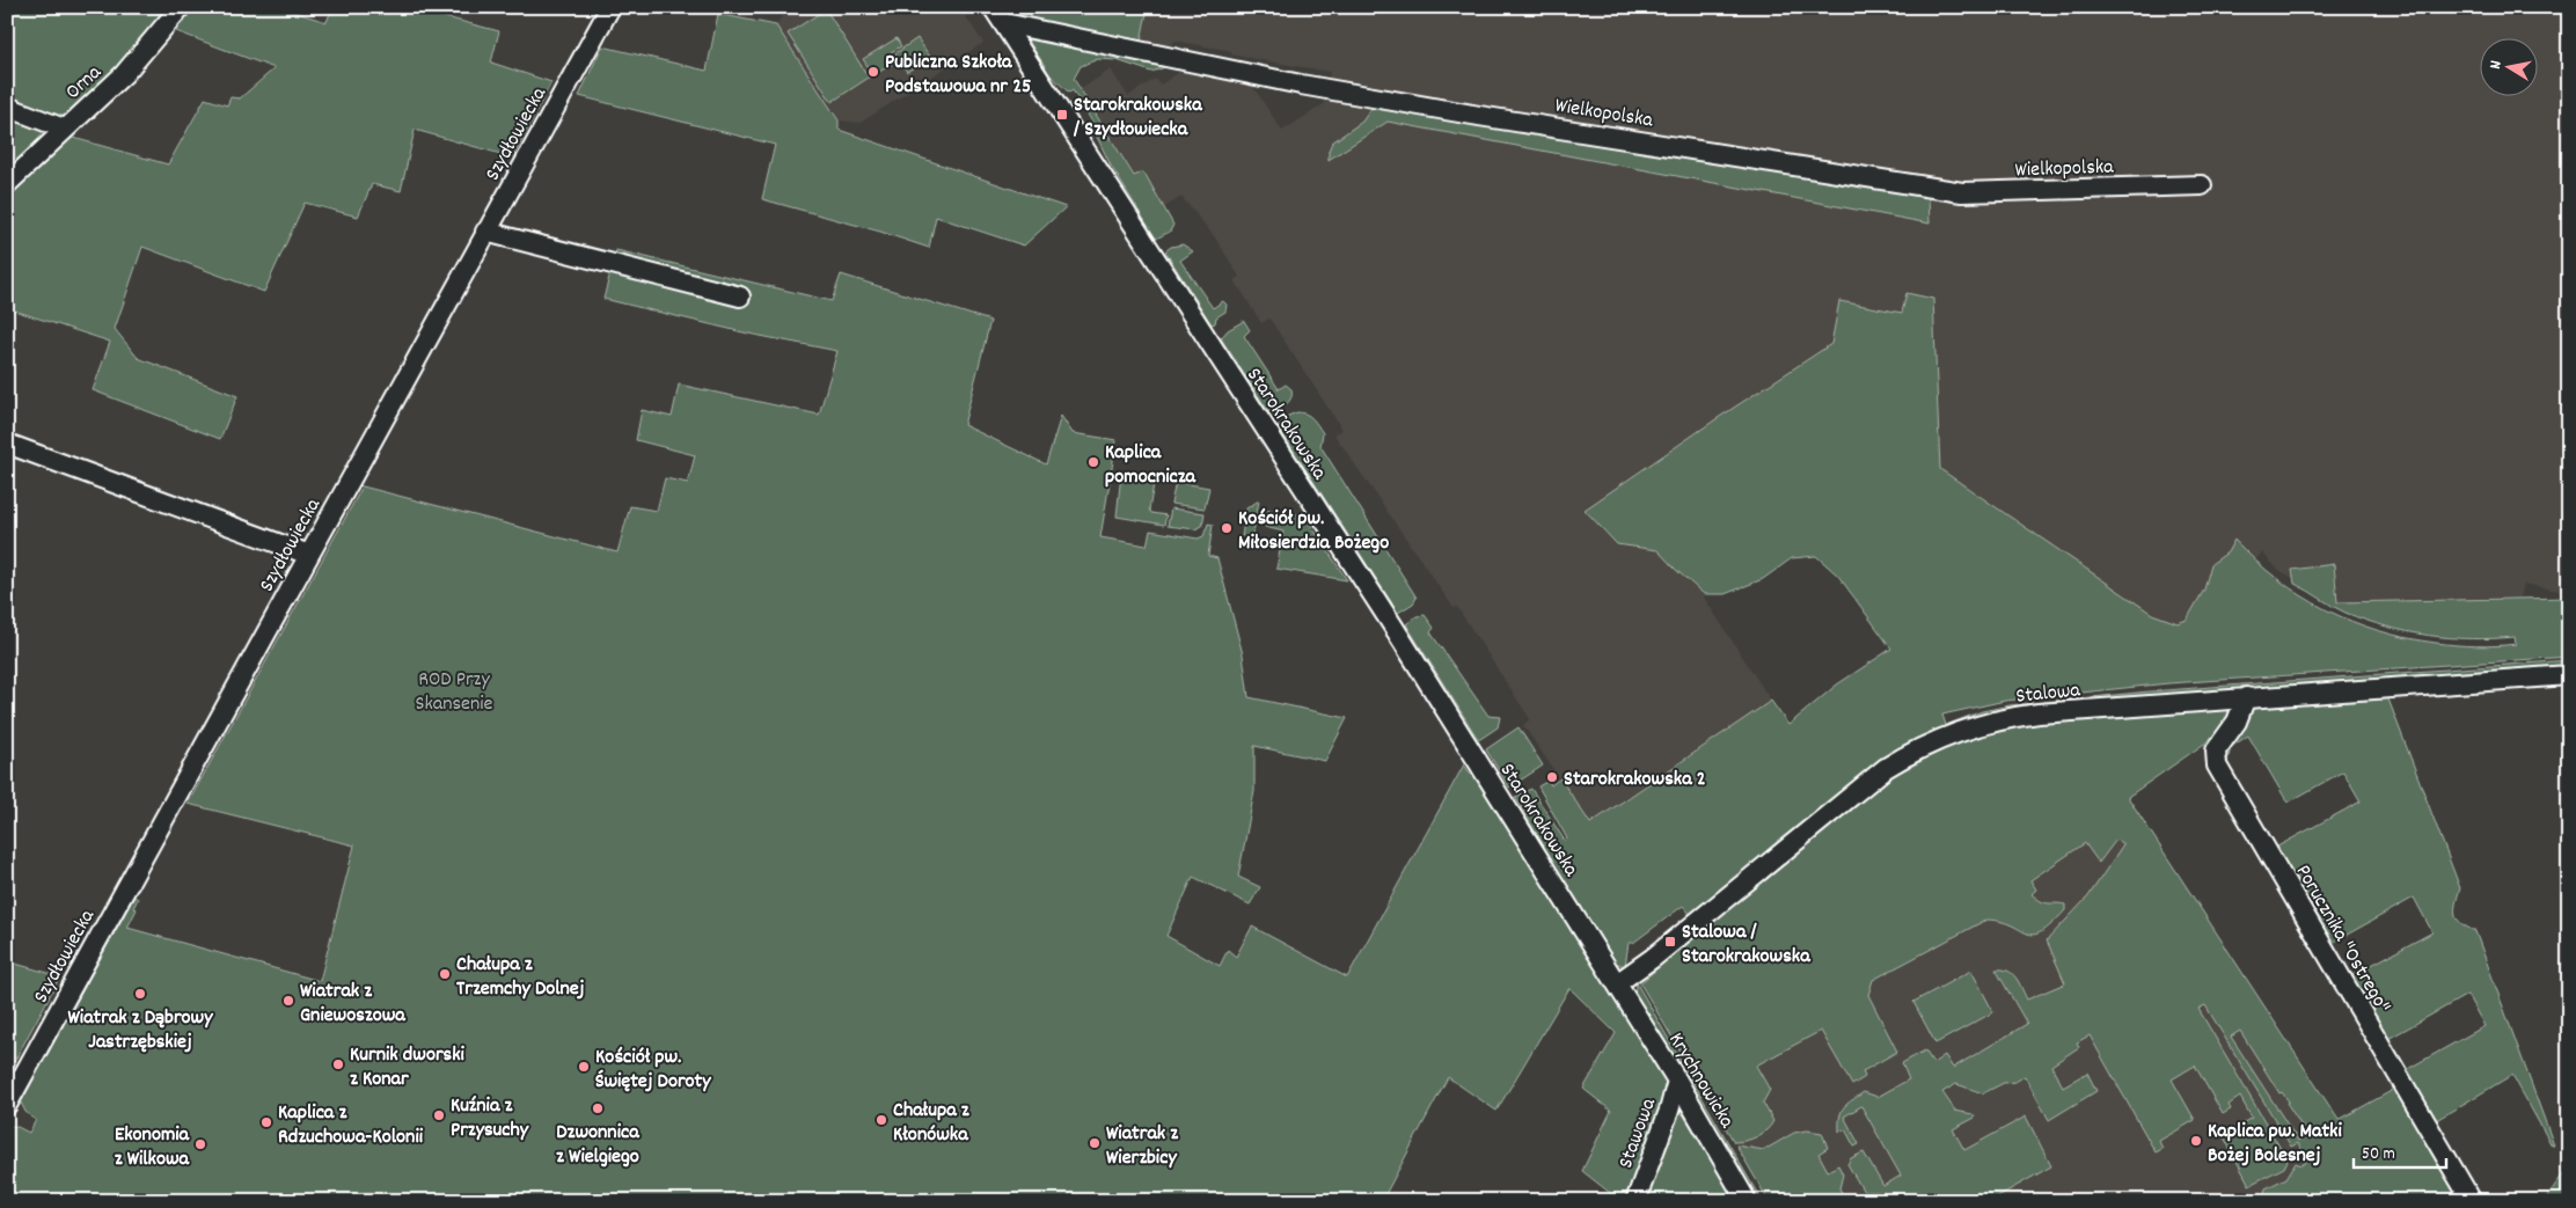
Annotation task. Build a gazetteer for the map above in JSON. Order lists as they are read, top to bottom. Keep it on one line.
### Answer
{"streets":{"street":["Orna","Wielkopolska","Szydłowiecka","Starokrakowska","Stalowa","Porucznika \"Ostrego\"","Krychnowicka","Stawowa"]},"crossings":[["Wielkopolska","Starokrakowska"],["Starokrakowska","Stalowa"],["Starokrakowska","Krychnowicka"],["Stalowa","Porucznika \"Ostrego\""],["Stalowa","Krychnowicka"],["Krychnowicka","Stawowa"]],"parks":["ROD Przy Skansenie"],"places":{"other":["Publiczna Szkoła Podstawowa nr 25","Kaplica pomocnicza","Kościół pw. Miłosierdzia Bożego","Starokrakowska 2","Chałupa z Trzemchy Dolnej","Wiatrak z Dąbrowy Jastrzębskiej","Wiatrak z Gniewoszowa","Kurnik dworski z Konar","Kościół pw. Świętej Doroty","Dzwonnica z Wielgiego","Kuźnia z Przysuchy","Chałupa z Kłonówka","Kaplica z Rdzuchowa-Kolonii","Kaplica pw. Matki Bożej Bolesnej","Wiatrak z Wierzbicy","Ekonomia z Wilkowa"],"transit":["Starokrakowska / Szydłowiecka","Stalowa / Starokrakowska"]},"scale_bar":"50 m","north":"left"}
